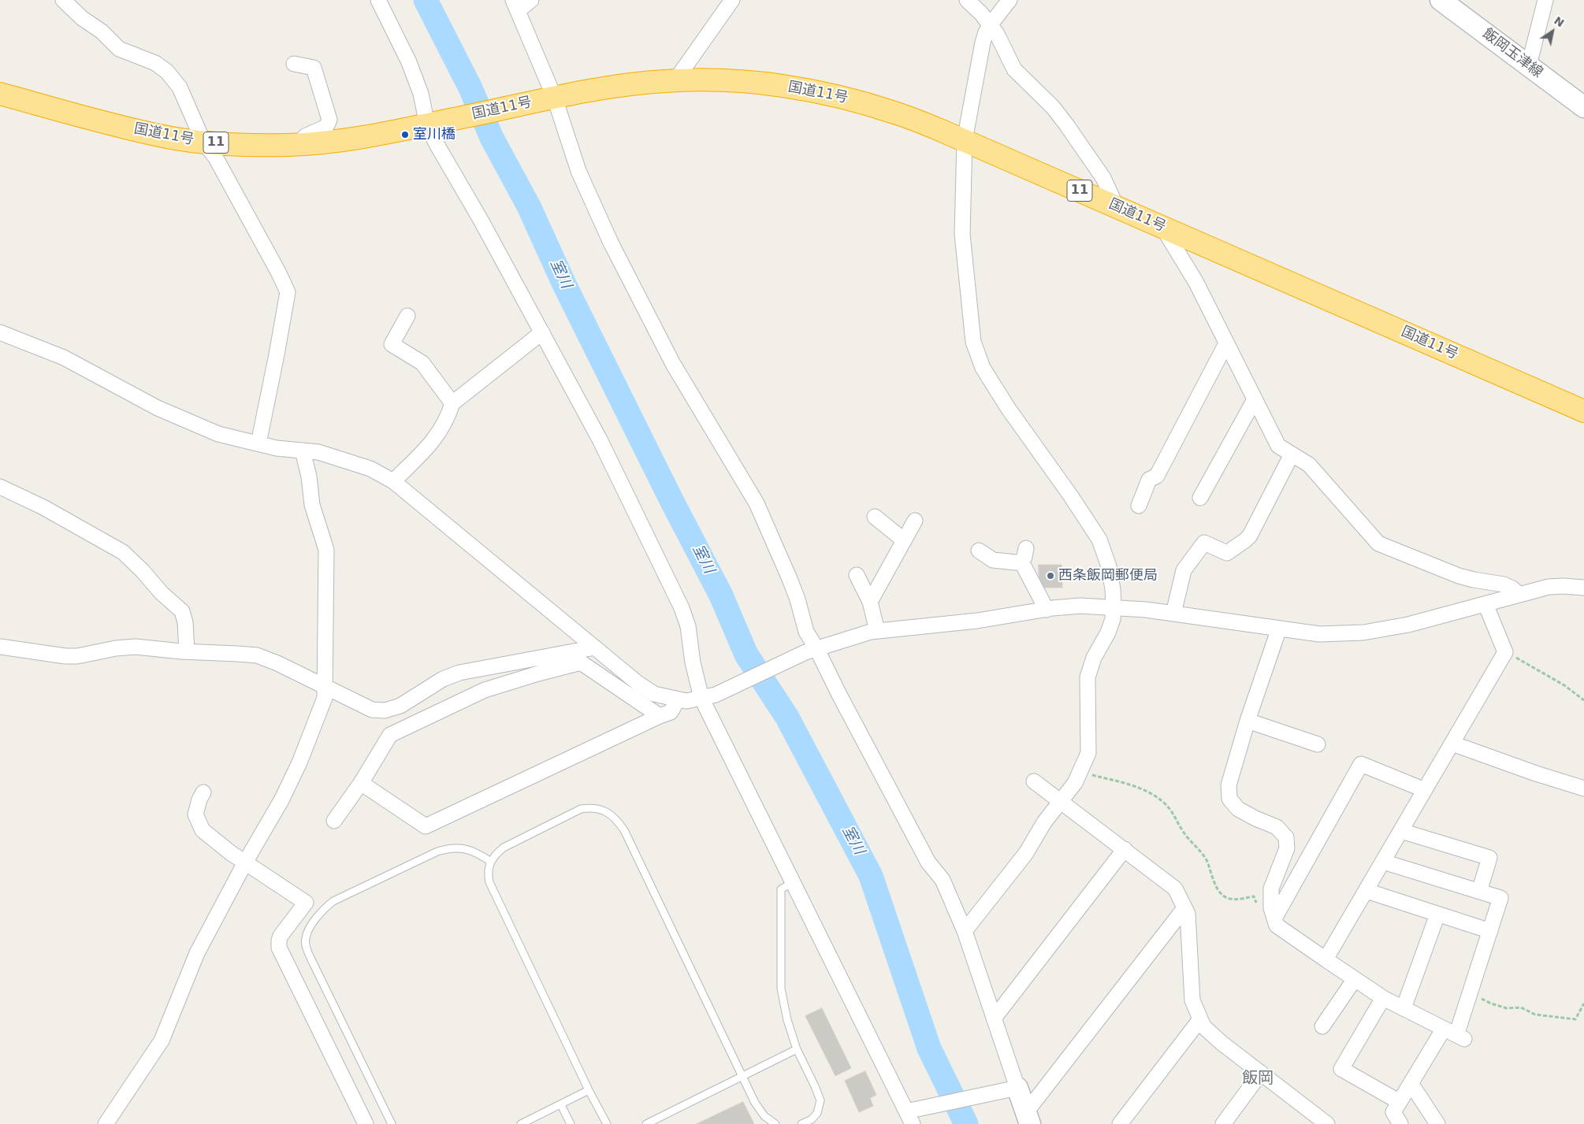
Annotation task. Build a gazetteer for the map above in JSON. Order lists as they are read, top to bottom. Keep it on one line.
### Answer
{"streets":{"highway":["国道11号","11"],"main road":["飯岡玉津線"]},"districts":["飯岡"],"water":["室川"],"places":["室川橋","西条飯岡郵便局"],"north":"top right"}
